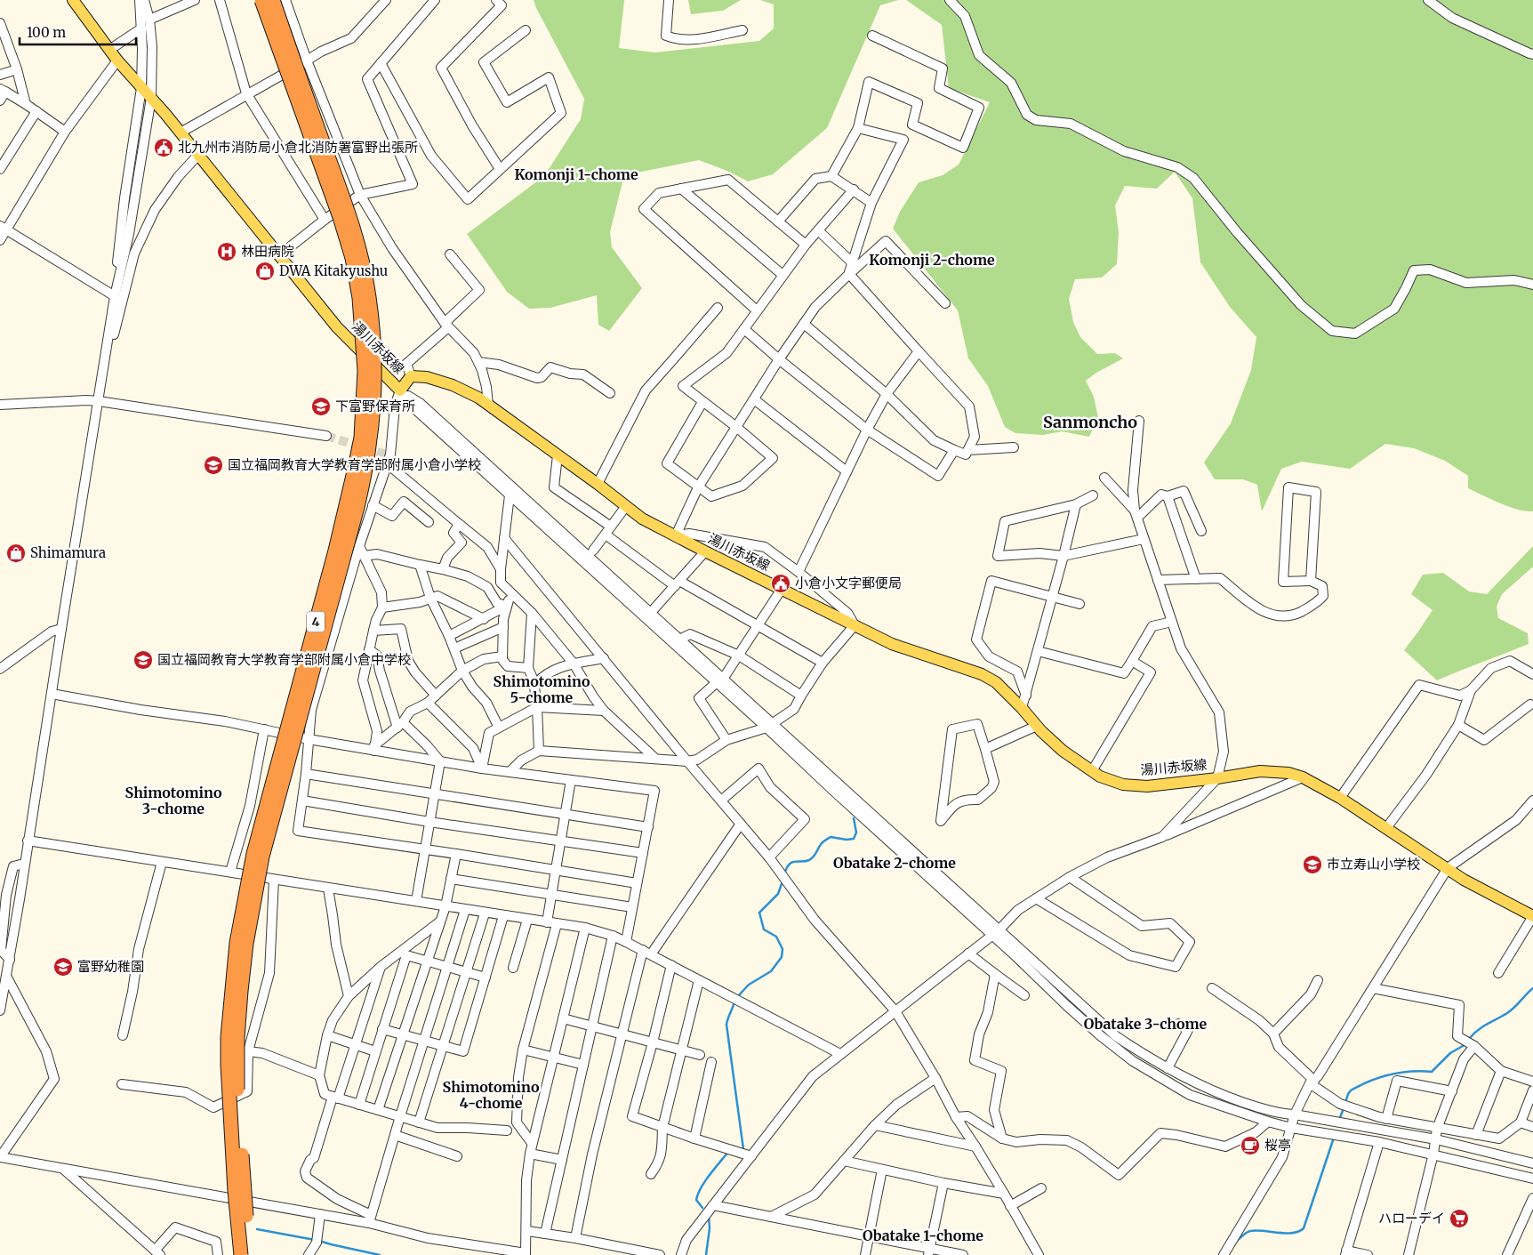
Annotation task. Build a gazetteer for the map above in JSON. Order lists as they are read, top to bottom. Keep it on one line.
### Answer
{"streets":{"highway":["4"],"main road":["湯川赤坂線"]},"districts":["Komonji 1-chome","Komonji 2-chome","Sanmoncho","Shimotomino 5-chome","Shimotomino 3-chome","Obatake 2-chome","Obatake 3-chome","Shimotomino 4-chome","Obatake 1-chome"],"places":{"public building":["北九州市消防局小倉北消防署富野出張所","小倉小文字郵便局"],"hospital":["林田病院"],"shop":["DWA Kitakyushu","Shimamura"],"school or university":["下富野保育所","国立福岡教育大学教育学部附属小倉小学校","国立福岡教育大学教育学部附属小倉中学校","市立寿山小学校","富野幼稚園"],"cafe":["桜亭"],"supermarket":["ハローデイ"]},"scale_bar":"100 m"}
